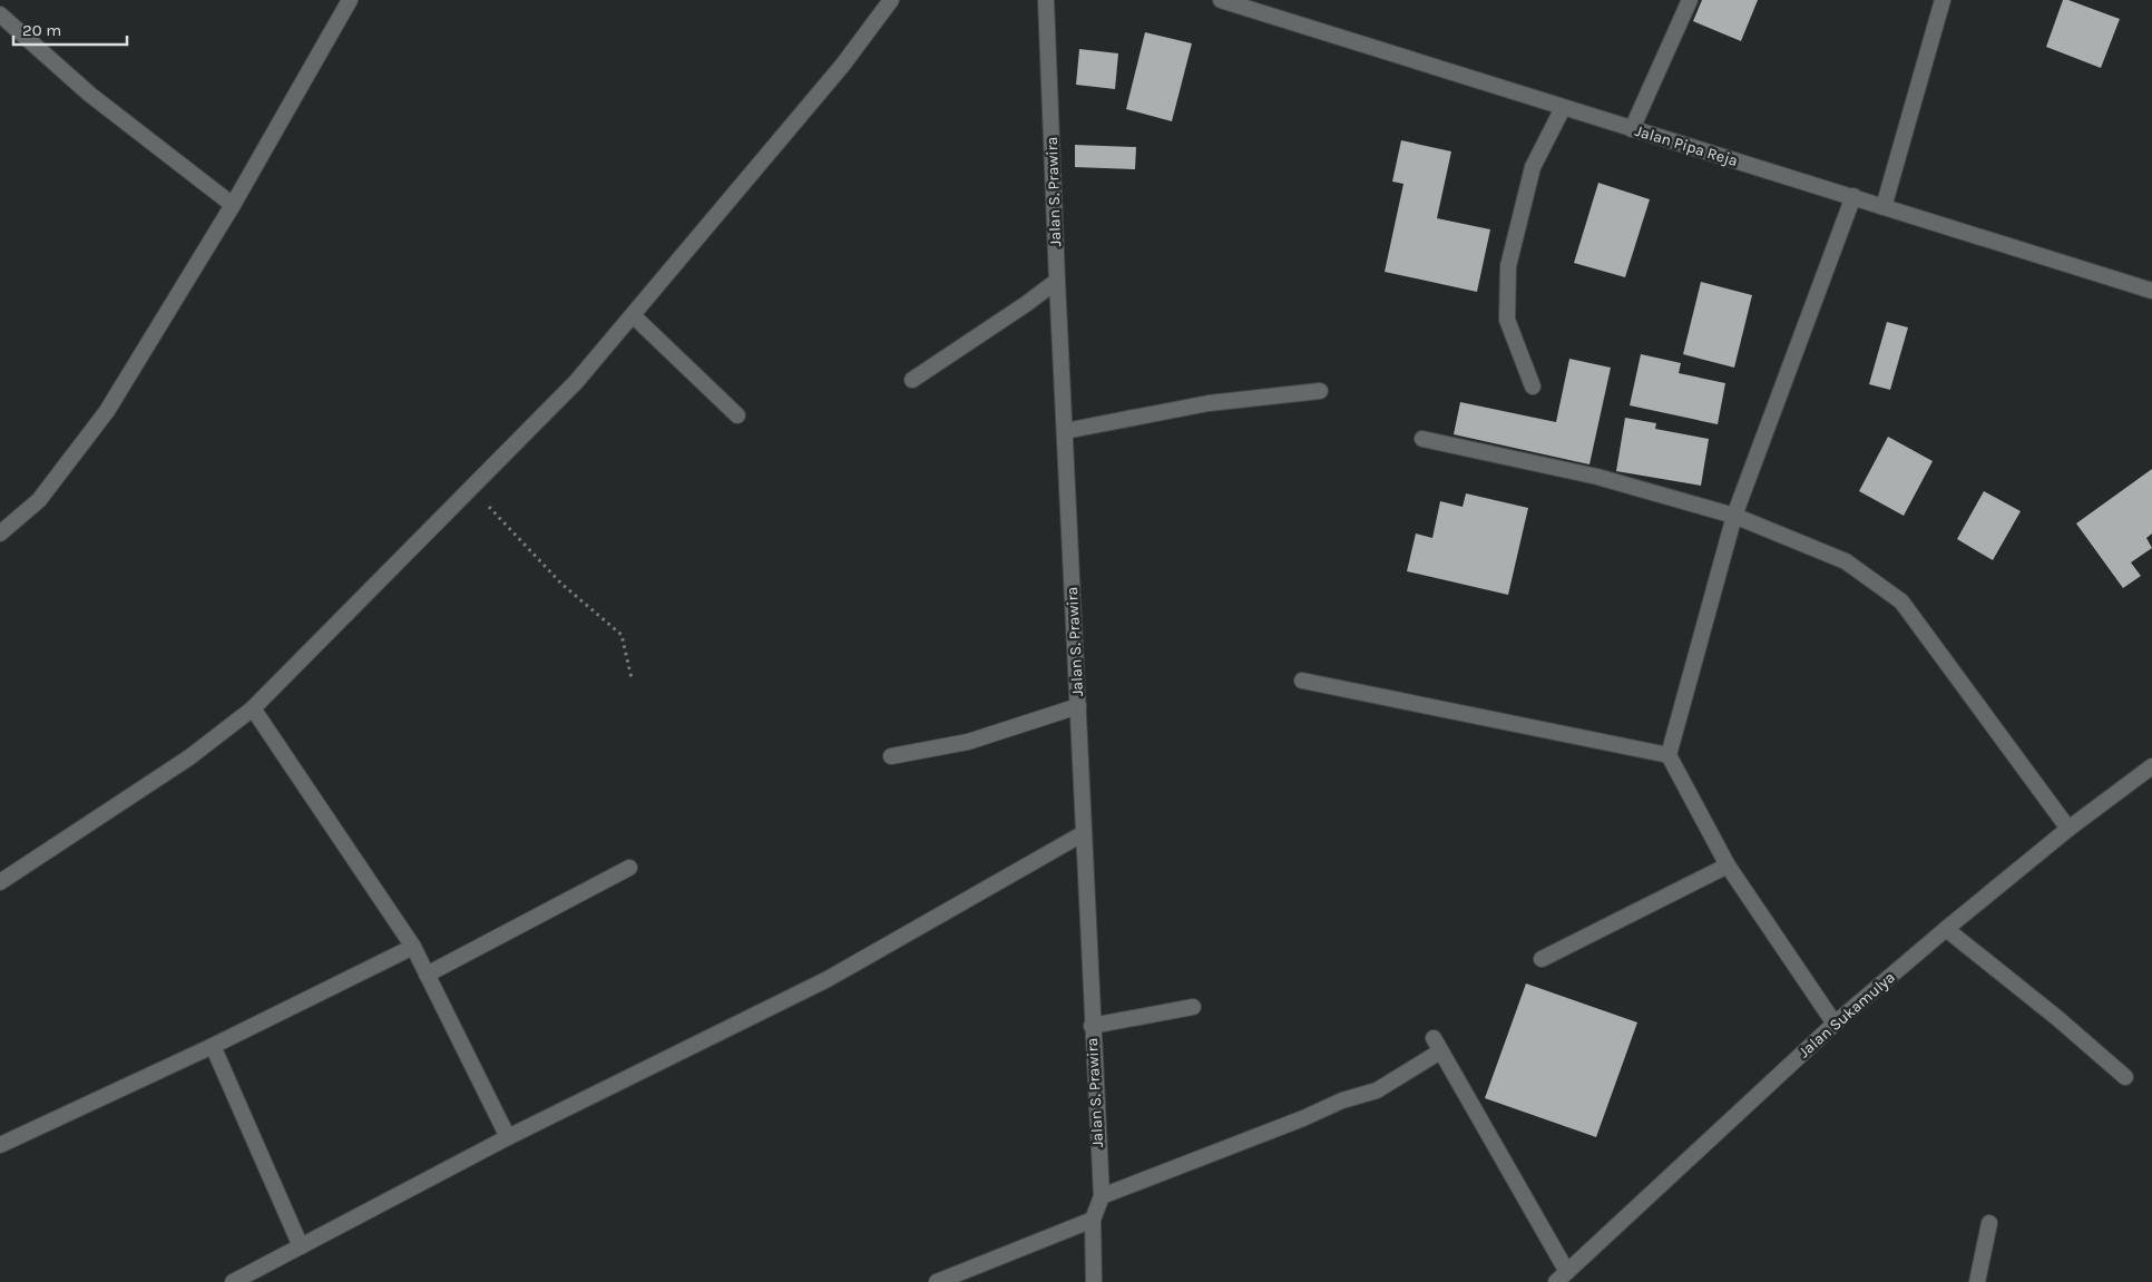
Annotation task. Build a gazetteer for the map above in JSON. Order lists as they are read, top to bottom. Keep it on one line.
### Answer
{"streets":{"street":["Jalan Pipa Reja","Jalan S. Prawira","Jalan Sukamulya"]},"scale_bar":"20 m"}
